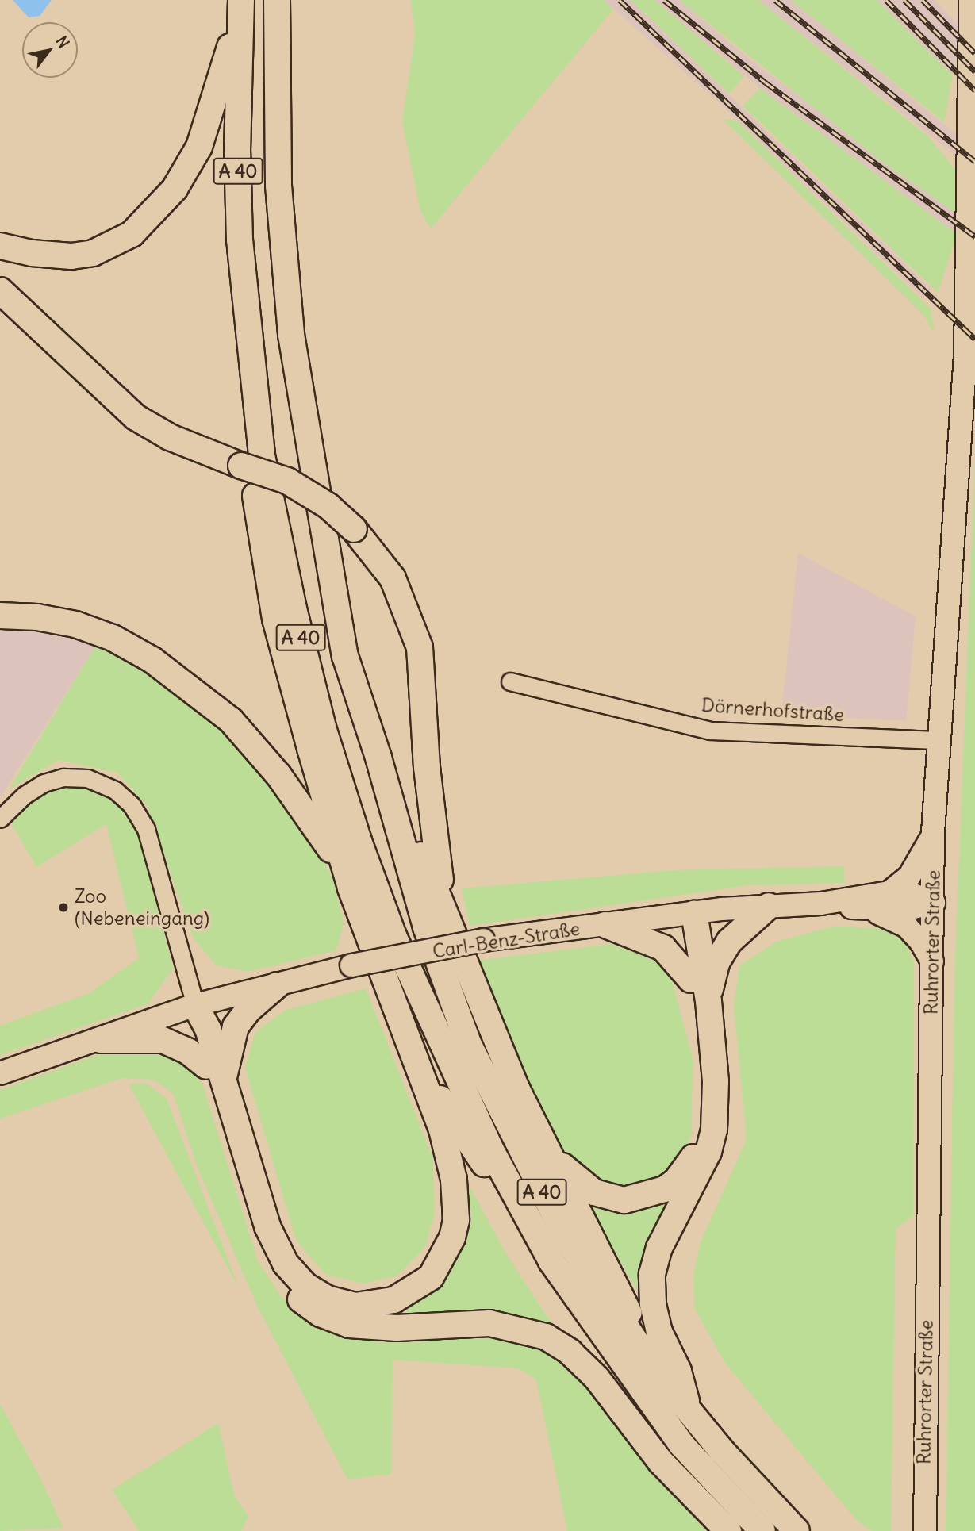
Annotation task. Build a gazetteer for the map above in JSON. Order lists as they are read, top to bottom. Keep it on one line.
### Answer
{"streets":{"highway":["A 40"],"main road":["Carl-Benz-Straße","Ruhrorter Straße"],"street":["Dörnerhofstraße"]},"crossings":[["Dörnerhofstraße","Ruhrorter Straße"],["Carl-Benz-Straße","Ruhrorter Straße"]],"places":["Zoo (Nebeneingang)"],"north":"top right"}
